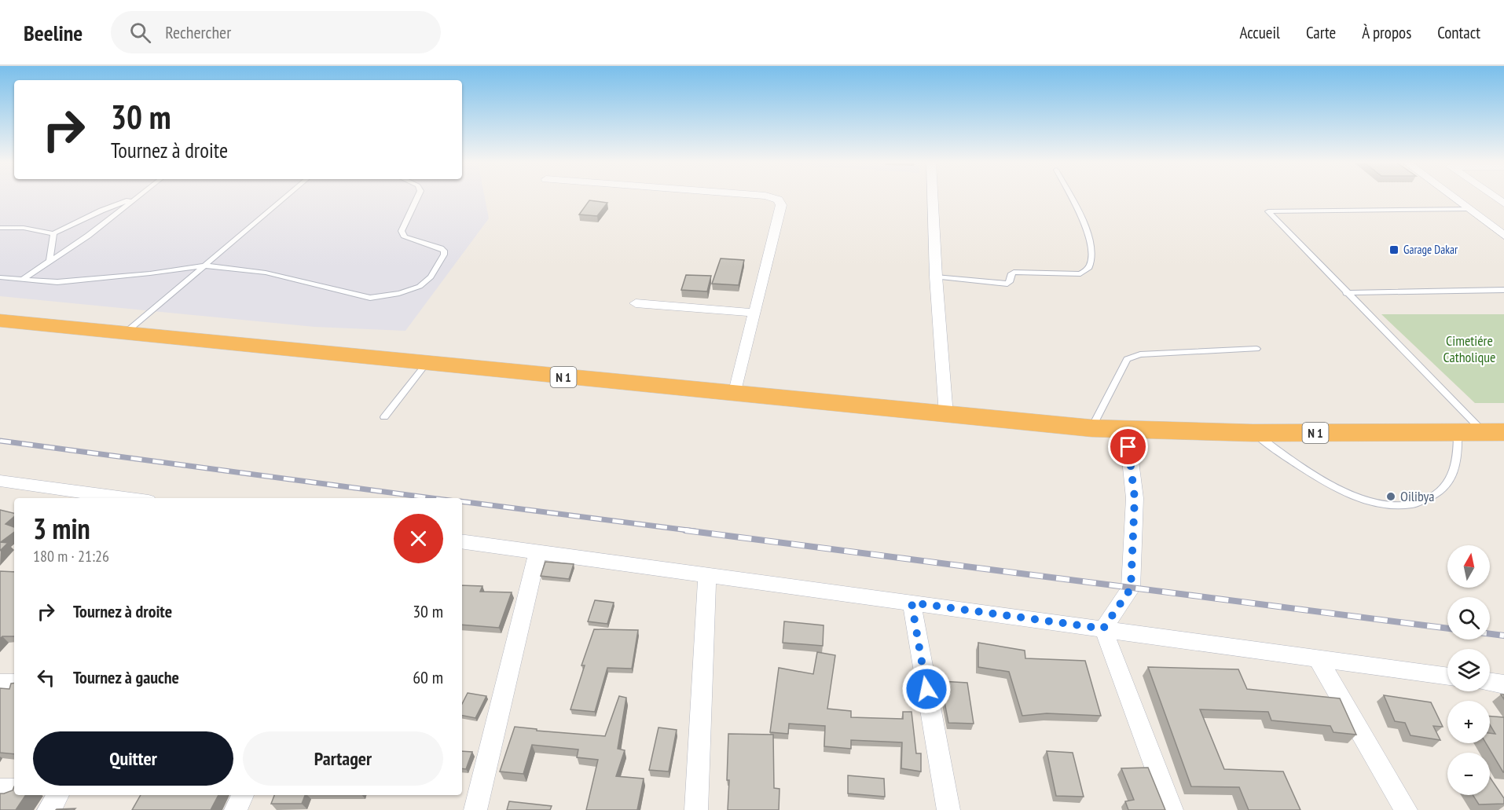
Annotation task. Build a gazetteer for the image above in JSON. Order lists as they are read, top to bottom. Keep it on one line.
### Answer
{"streets":{"highway":["N 1"]},"parks":["Cimetiére Catholique"],"places":{"transit":["Garage Dakar"],"other":["Oilibya"]},"north":"top","page":{"header":"Beeline","search":"Rechercher","nav":["Accueil","Carte","À propos","Contact"],"turn":["30 m","Tournez à droite"],"heading":["3 min","180 m · 21:26"],"map_buttons":["+","−"],"list":[{"name":"Tournez à droite","value":"30 m"},{"name":"Tournez à gauche","value":"60 m"}],"buttons":["Quitter","Partager"]}}
